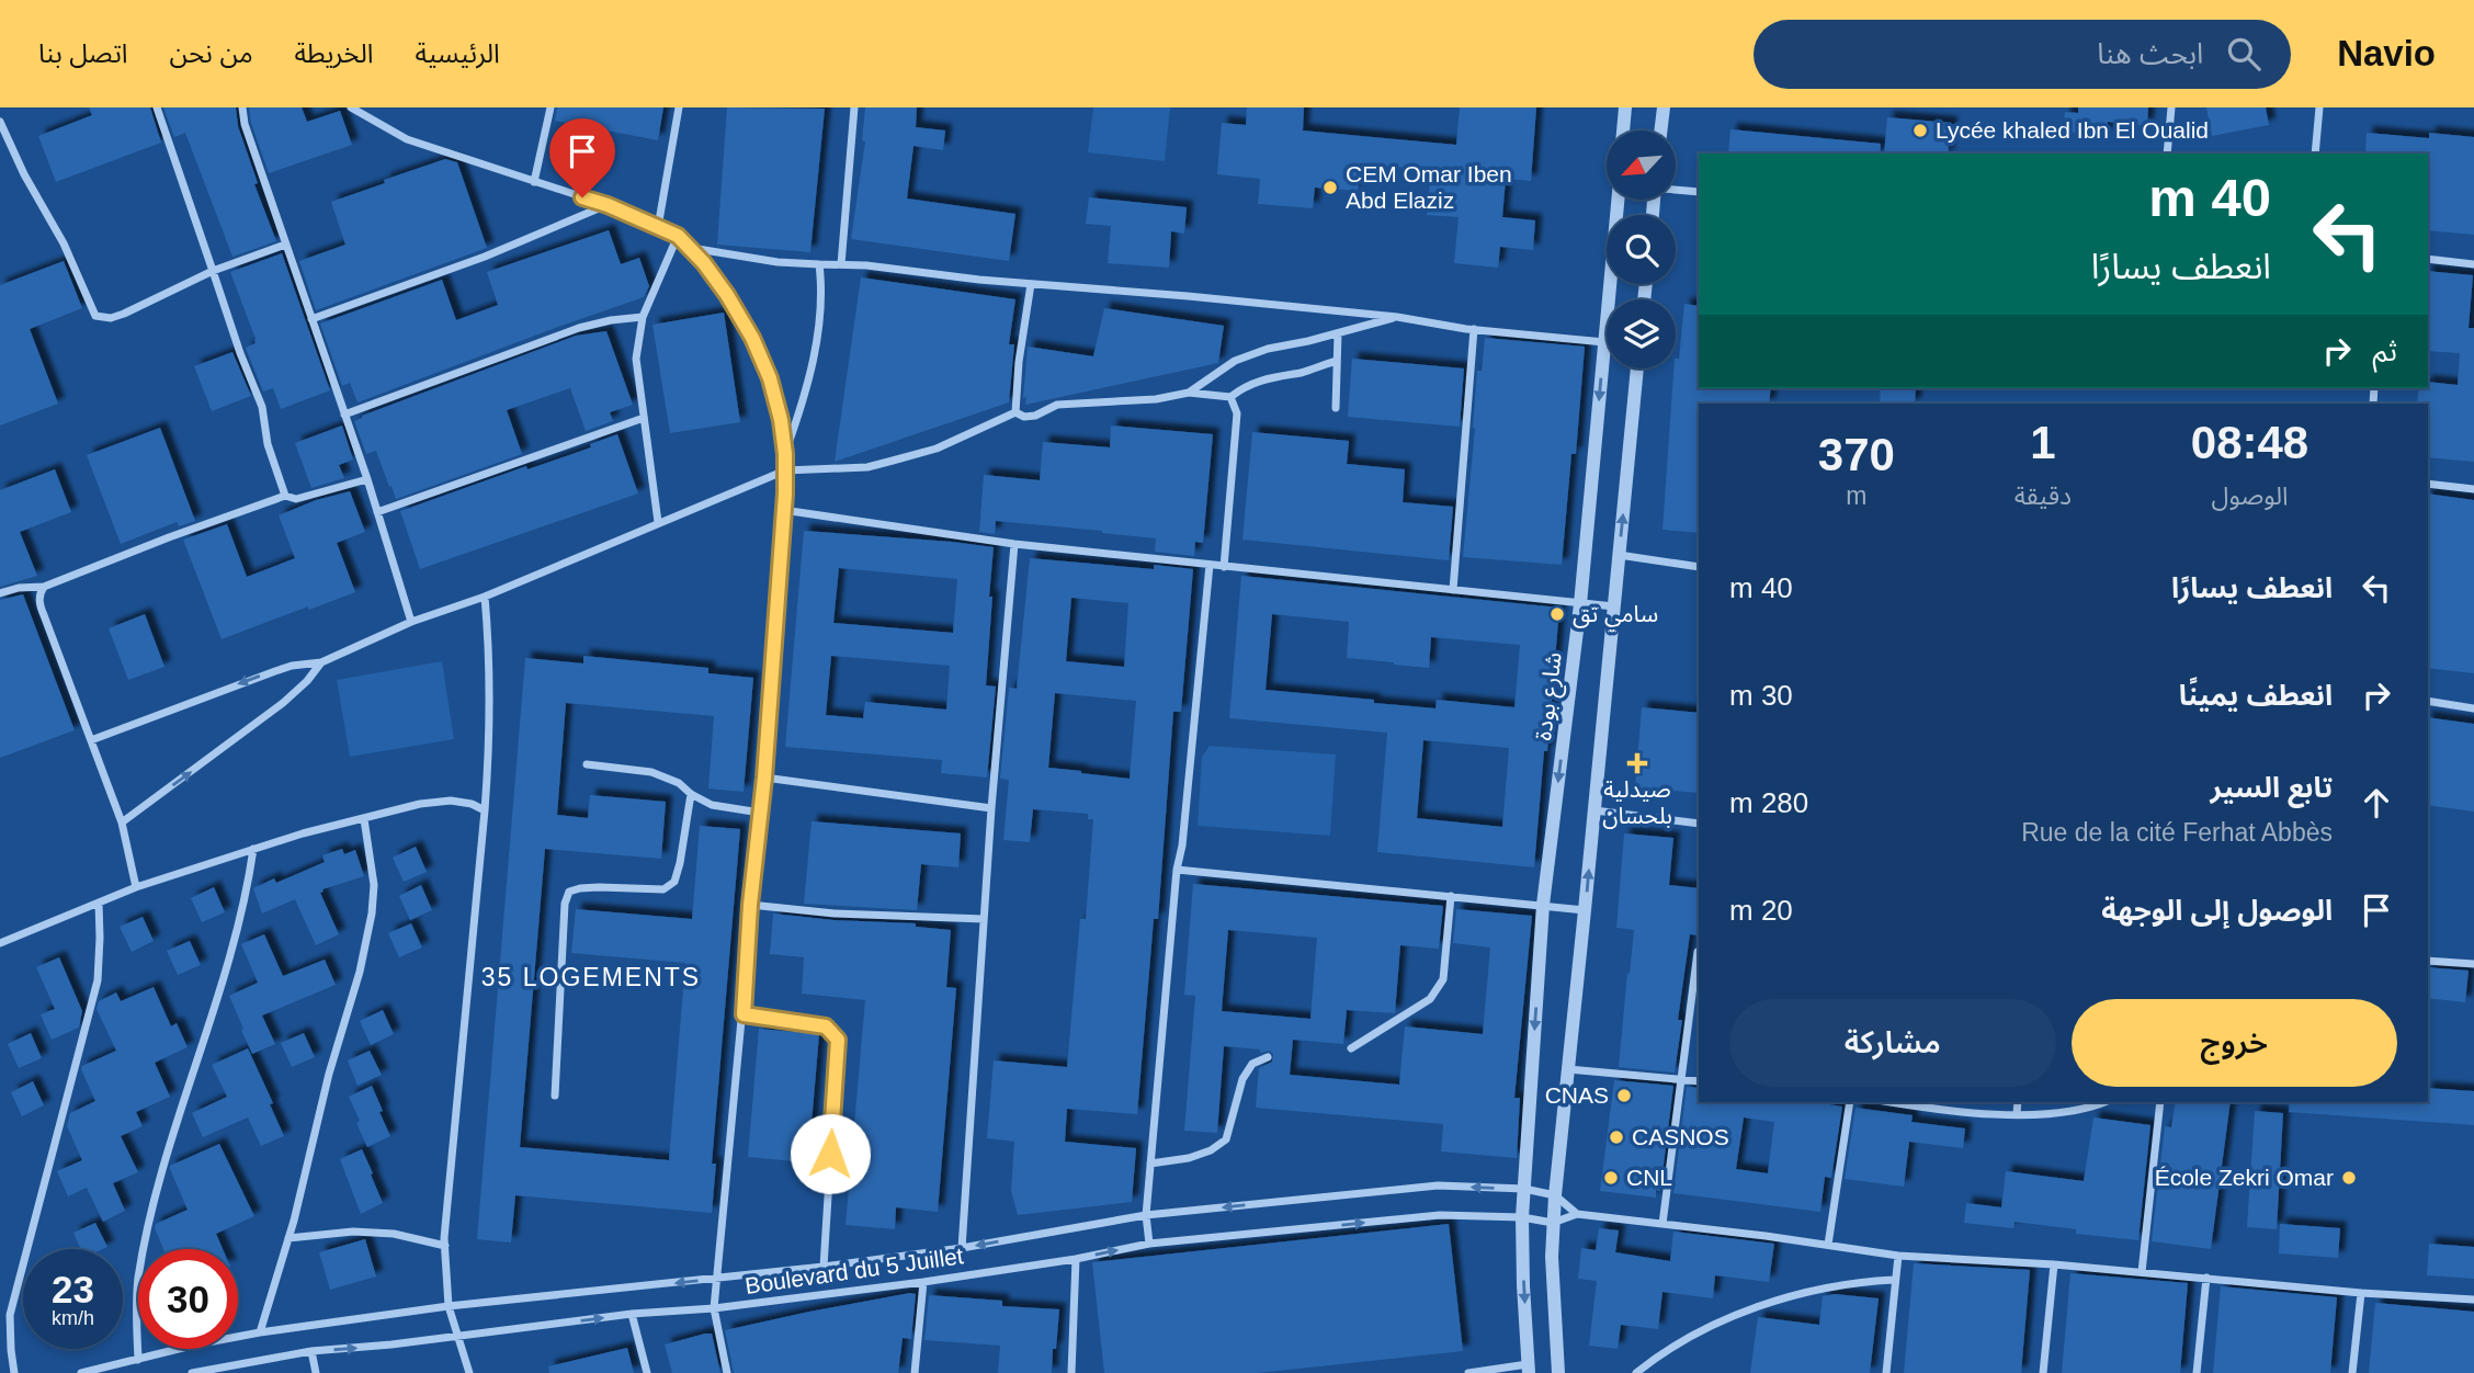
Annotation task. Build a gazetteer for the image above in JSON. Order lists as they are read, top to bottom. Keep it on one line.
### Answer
{"streets":{"street":["شارع بودة","Boulevard du 5 Juillet"]},"crossings":[["شارع بودة","Boulevard du 5 Juillet"]],"districts":["35 LOGEMENTS"],"places":{"other":["Lycée khaled Ibn El Oualid","CEM Omar Iben Abd Elaziz","سامي تق","CNAS","CASNOS","CNL","École Zekri Omar"],"health":["صيدلية بلحسان"]},"north":"bottom left","page":{"header":"Navio","search":"ابحث هنا","nav":["الرئيسية","الخريطة","من نحن","اتصل بنا"],"turn":["40 m","انعطف يسارًا"],"then":"ثم","eta":["08:48","الوصول","1","دقيقة","370","m"],"list":[{"name":"انعطف يسارًا","value":"40 m"},{"name":"انعطف يمينًا","value":"30 m"},{"name":"تابع السير","note":"Rue de la cité Ferhat Abbès","value":"280 m"},{"name":"الوصول إلى الوجهة","value":"20 m"}],"buttons":["خروج","مشاركة"],"speed":"23 km/h","limit":"30"}}
